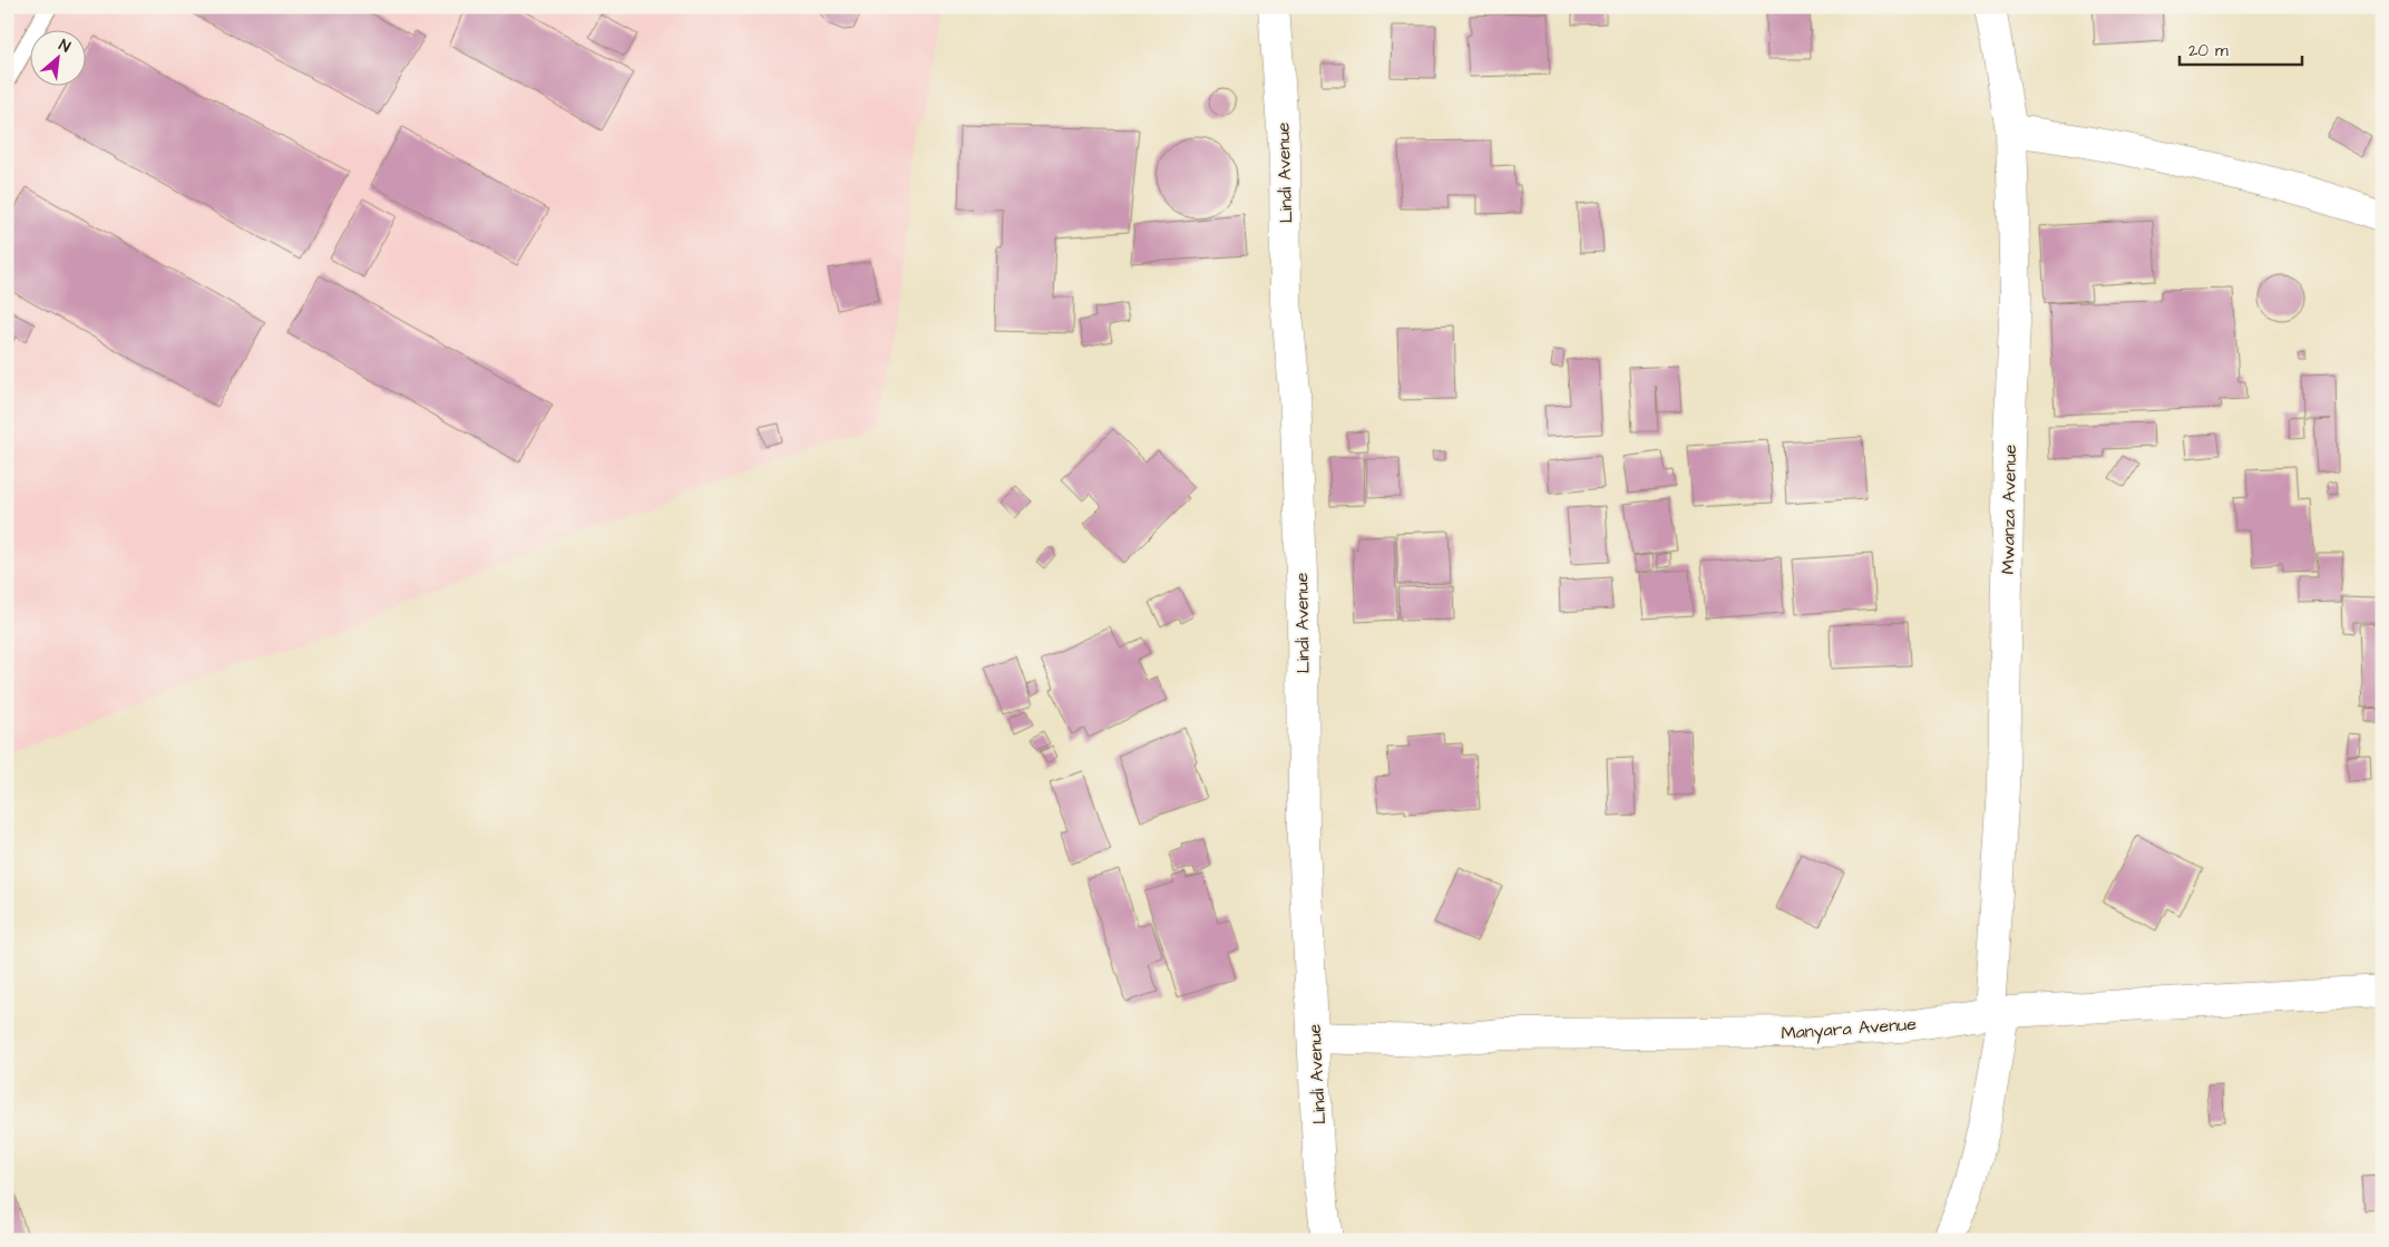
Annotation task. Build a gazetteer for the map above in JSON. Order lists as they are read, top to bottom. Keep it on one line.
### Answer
{"streets":{"street":["Lindi Avenue","Mwanza Avenue","Manyara Avenue"]},"crossings":[["Lindi Avenue","Manyara Avenue"],["Mwanza Avenue","Manyara Avenue"]],"scale_bar":"20 m","north":"top right"}
